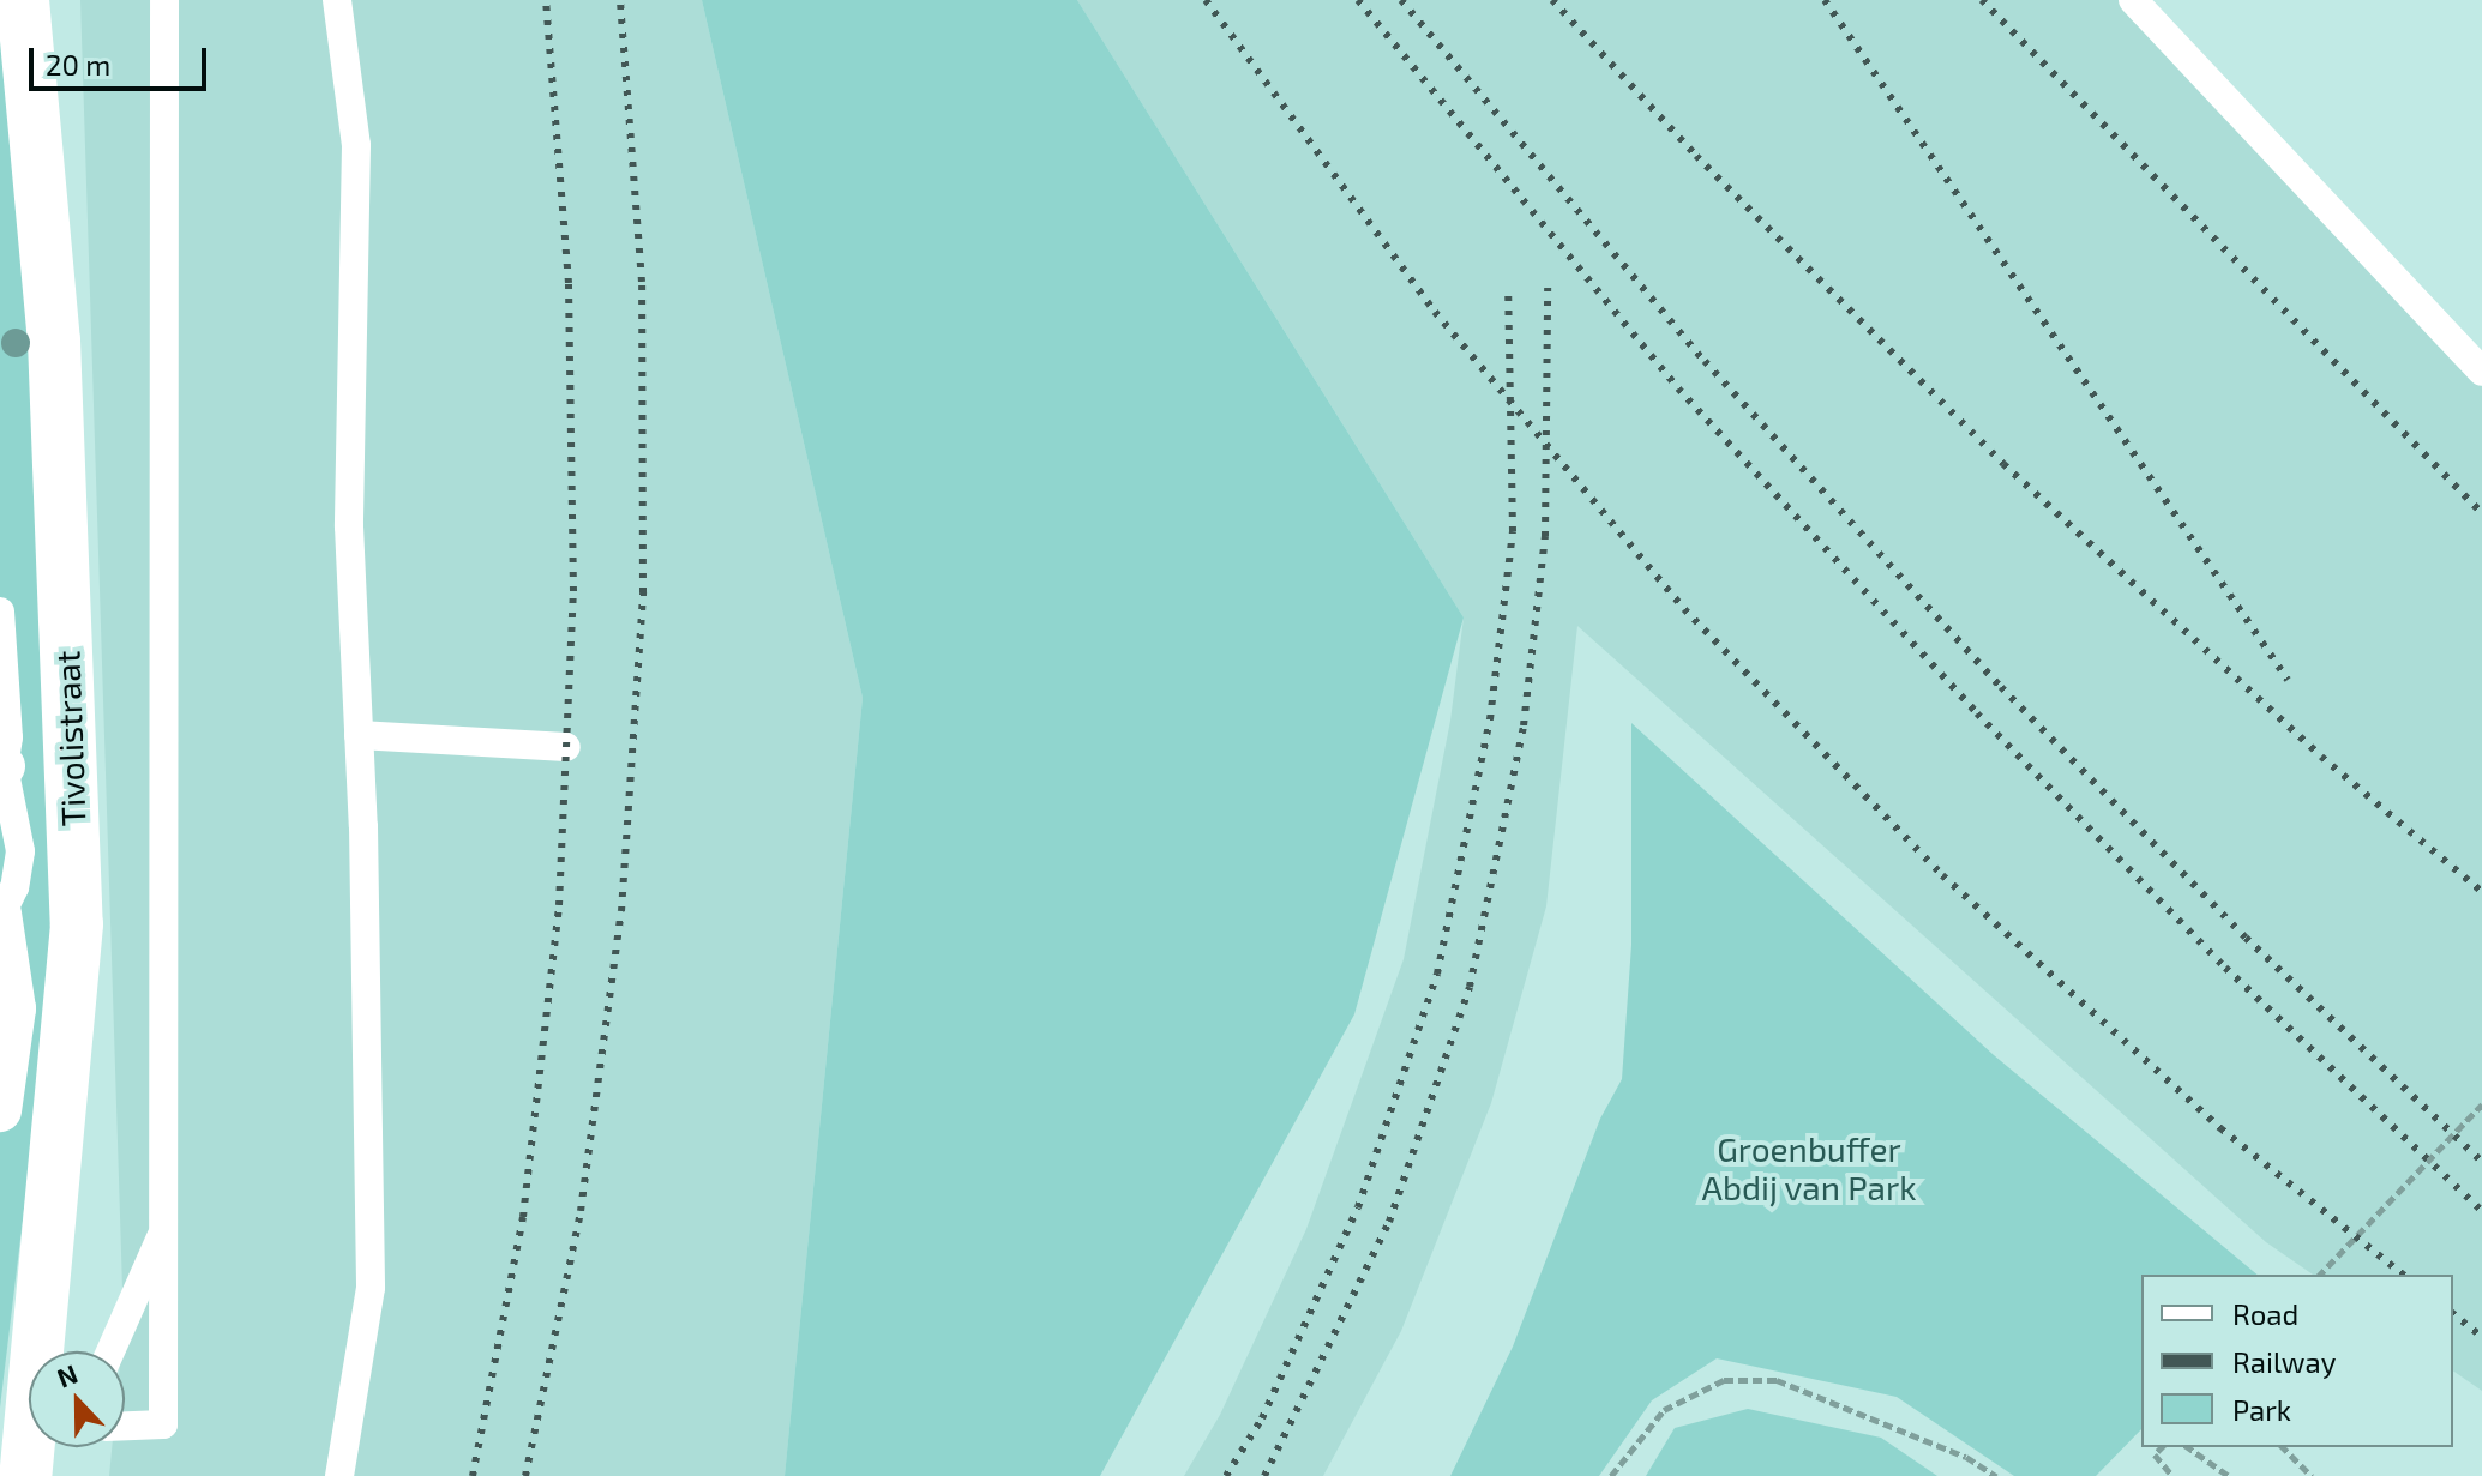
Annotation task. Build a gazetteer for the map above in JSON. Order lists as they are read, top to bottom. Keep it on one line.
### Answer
{"streets":{"street":["Tivolistraat"]},"parks":["Groenbuffer Abdij van Park"],"legend":["Road","Railway","Park"],"scale_bar":"20 m","north":"top"}
